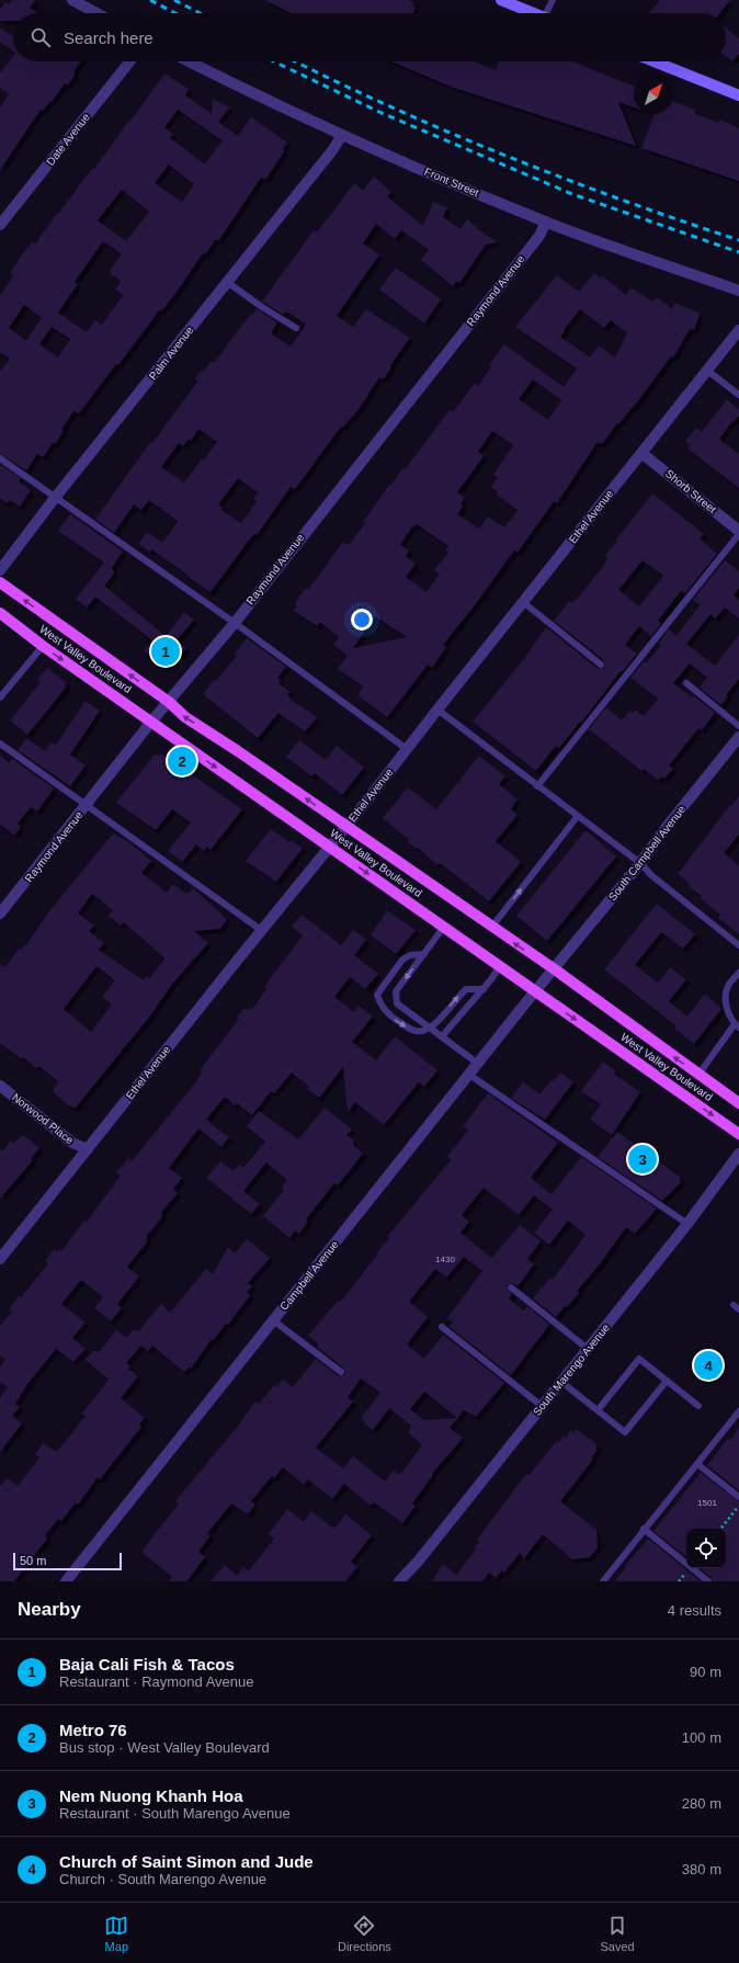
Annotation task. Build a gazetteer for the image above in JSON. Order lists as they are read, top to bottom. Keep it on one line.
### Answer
{"streets":{"main road":["West Valley Boulevard"],"street":["Date Avenue","Front Street","Raymond Avenue","Palm Avenue","Shorb Street","Ethel Avenue","South Campbell Avenue","Norwood Place","Campbell Avenue","South Marengo Avenue"]},"crossings":[["Front Street","Raymond Avenue"],["Front Street","Palm Avenue"],["Raymond Avenue","West Valley Boulevard"],["Shorb Street","Ethel Avenue"],["Ethel Avenue","West Valley Boulevard"],["Ethel Avenue","Norwood Place"],["West Valley Boulevard","South Campbell Avenue"],["West Valley Boulevard","Campbell Avenue"],["South Campbell Avenue","Campbell Avenue"]],"house_numbers":["1430","1501"],"scale_bar":"50 m","north":"top right","page":{"search":"Search here","pins":["1","2","3","4"],"scale":"50 m","heading":["Nearby","4 results"],"list":[{"mark":"1","name":"Baja Cali Fish & Tacos","note":"Restaurant · Raymond Avenue","value":"90 m"},{"mark":"2","name":"Metro 76","note":"Bus stop · West Valley Boulevard","value":"100 m"},{"mark":"3","name":"Nem Nuong Khanh Hoa","note":"Restaurant · South Marengo Avenue","value":"280 m"},{"mark":"4","name":"Church of Saint Simon and Jude","note":"Church · South Marengo Avenue","value":"380 m"}],"nav":["Map","Directions","Saved"]}}
